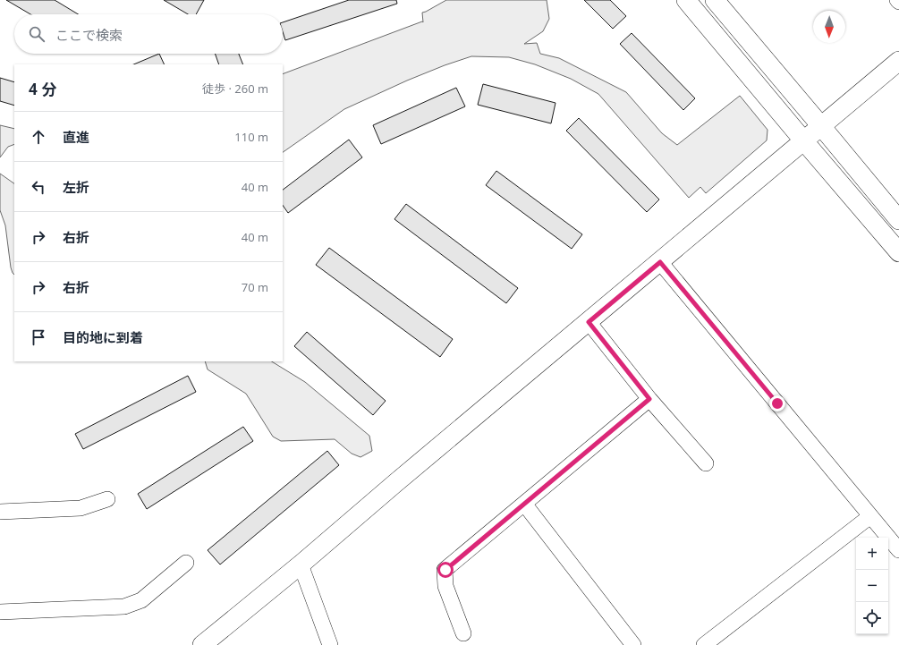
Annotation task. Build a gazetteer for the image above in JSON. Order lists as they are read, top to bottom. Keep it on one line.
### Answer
{"north":"bottom","page":{"search":"ここで検索","heading":["4 分","徒歩 · 260 m"],"list":[["直進","110 m"],["左折","40 m"],["右折","40 m"],["右折","70 m"],"目的地に到着"],"map_buttons":["+","−"]}}
